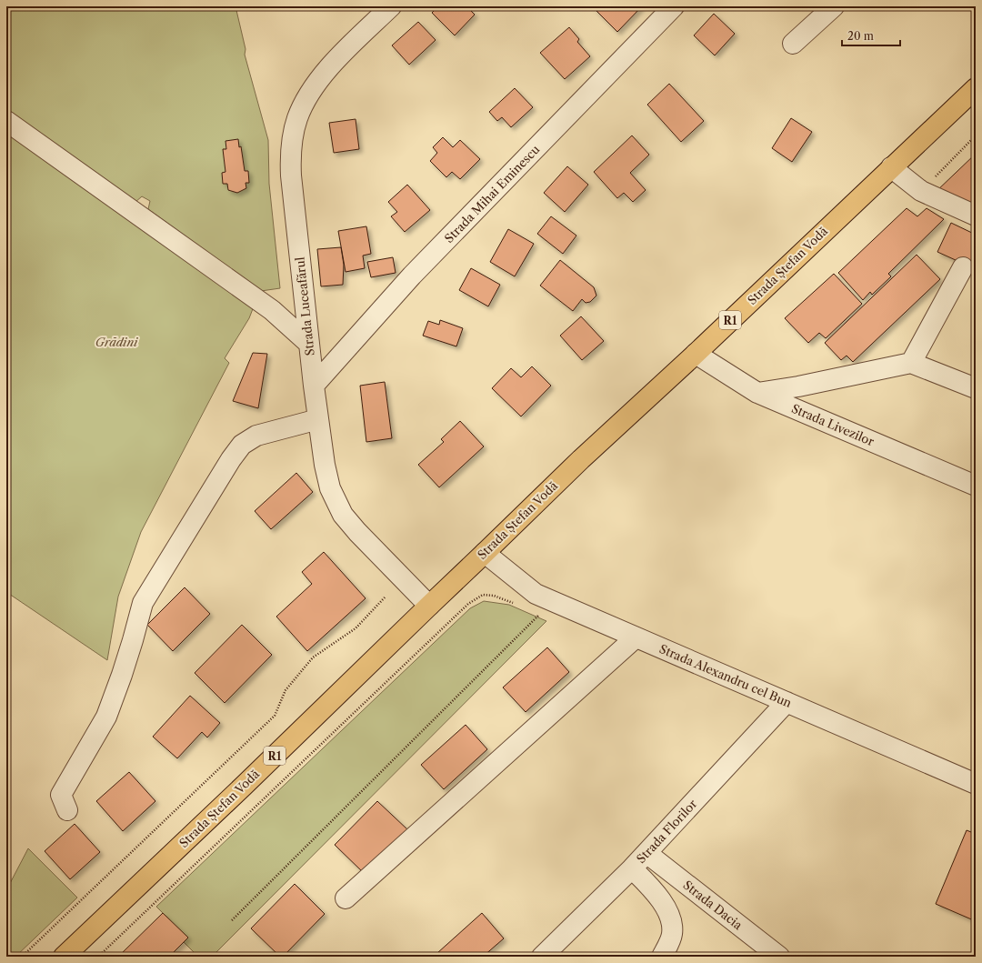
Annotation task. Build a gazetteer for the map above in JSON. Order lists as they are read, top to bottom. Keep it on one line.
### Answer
{"streets":{"highway":["Strada Ștefan Vodă","R1"],"street":["Strada Mihai Eminescu","Strada Luceafărul","Strada Livezilor","Strada Alexandru cel Bun","Strada Florilor","Strada Dacia"]},"crossings":[["Strada Mihai Eminescu","Strada Luceafărul"],["Strada Ștefan Vodă","Strada Luceafărul"],["Strada Ștefan Vodă","Strada Livezilor"],["Strada Ștefan Vodă","Strada Alexandru cel Bun"],["Strada Alexandru cel Bun","Strada Florilor"],["Strada Florilor","Strada Dacia"]],"parks":["Grădini"],"scale_bar":"20 m"}
